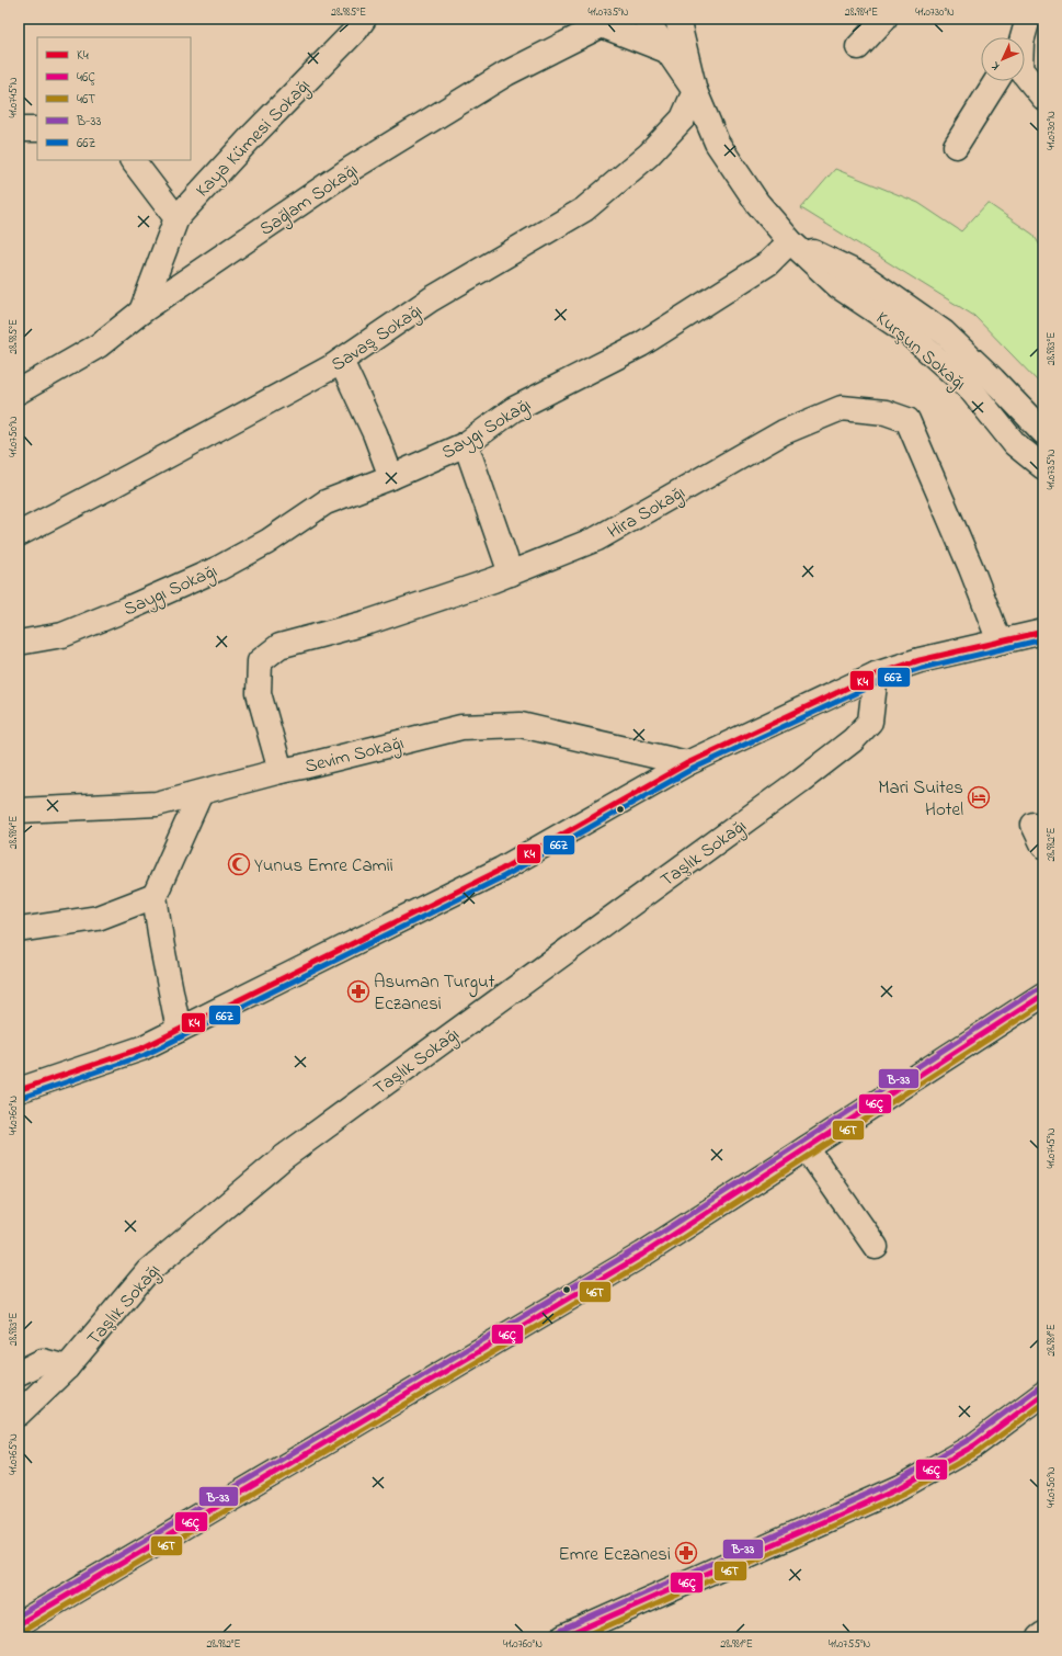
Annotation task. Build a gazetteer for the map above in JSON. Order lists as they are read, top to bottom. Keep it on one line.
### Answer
{"streets":{"street":["Kaya Kümesi Sokağı","Sağlam Sokağı","Savaş Sokağı","Kurşun Sokağı","Saygı Sokağı","Hira Sokağı","Sevim Sokağı","Taşlık Sokağı"]},"crossings":[["Savaş Sokağı","Kurşun Sokağı"],["Kurşun Sokağı","Saygı Sokağı"],["Hira Sokağı","Sevim Sokağı"]],"places":{"hotel":["Mari Suites Hotel"],"mosque":["Yunus Emre Camii"],"pharmacy":["Asuman Turgut Eczanesi","Emre Eczanesi"]},"lines":["transit line K4","transit line 66Z","transit line B-33","transit line 46Ç","transit line 46T"],"legend":["K4","46Ç","46T","B-33","66Z"],"north":"bottom left","coordinates":["28.985°E","41.0735°N","28.984°E","41.0730°N","41.0745°N","28.983°E","41.0750°N","28.982°E","41.0760°N","28.981°E","41.0765°N","41.0755°N"]}
